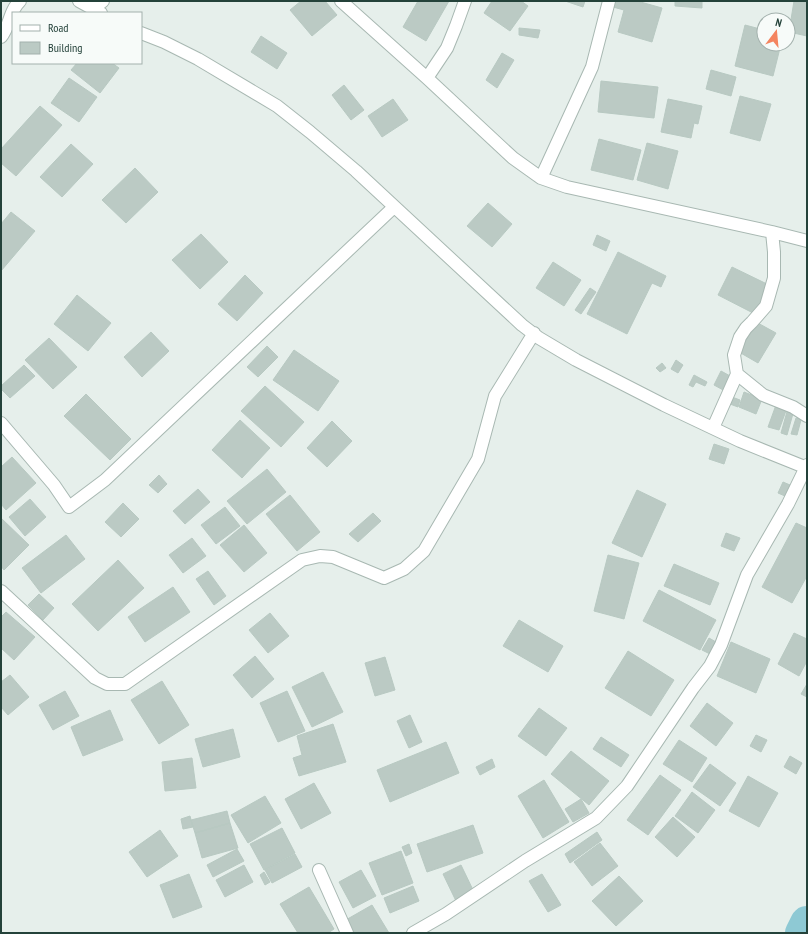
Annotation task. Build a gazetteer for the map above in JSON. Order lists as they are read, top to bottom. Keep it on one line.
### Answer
{"legend":["Road","Building"],"north":"top"}
